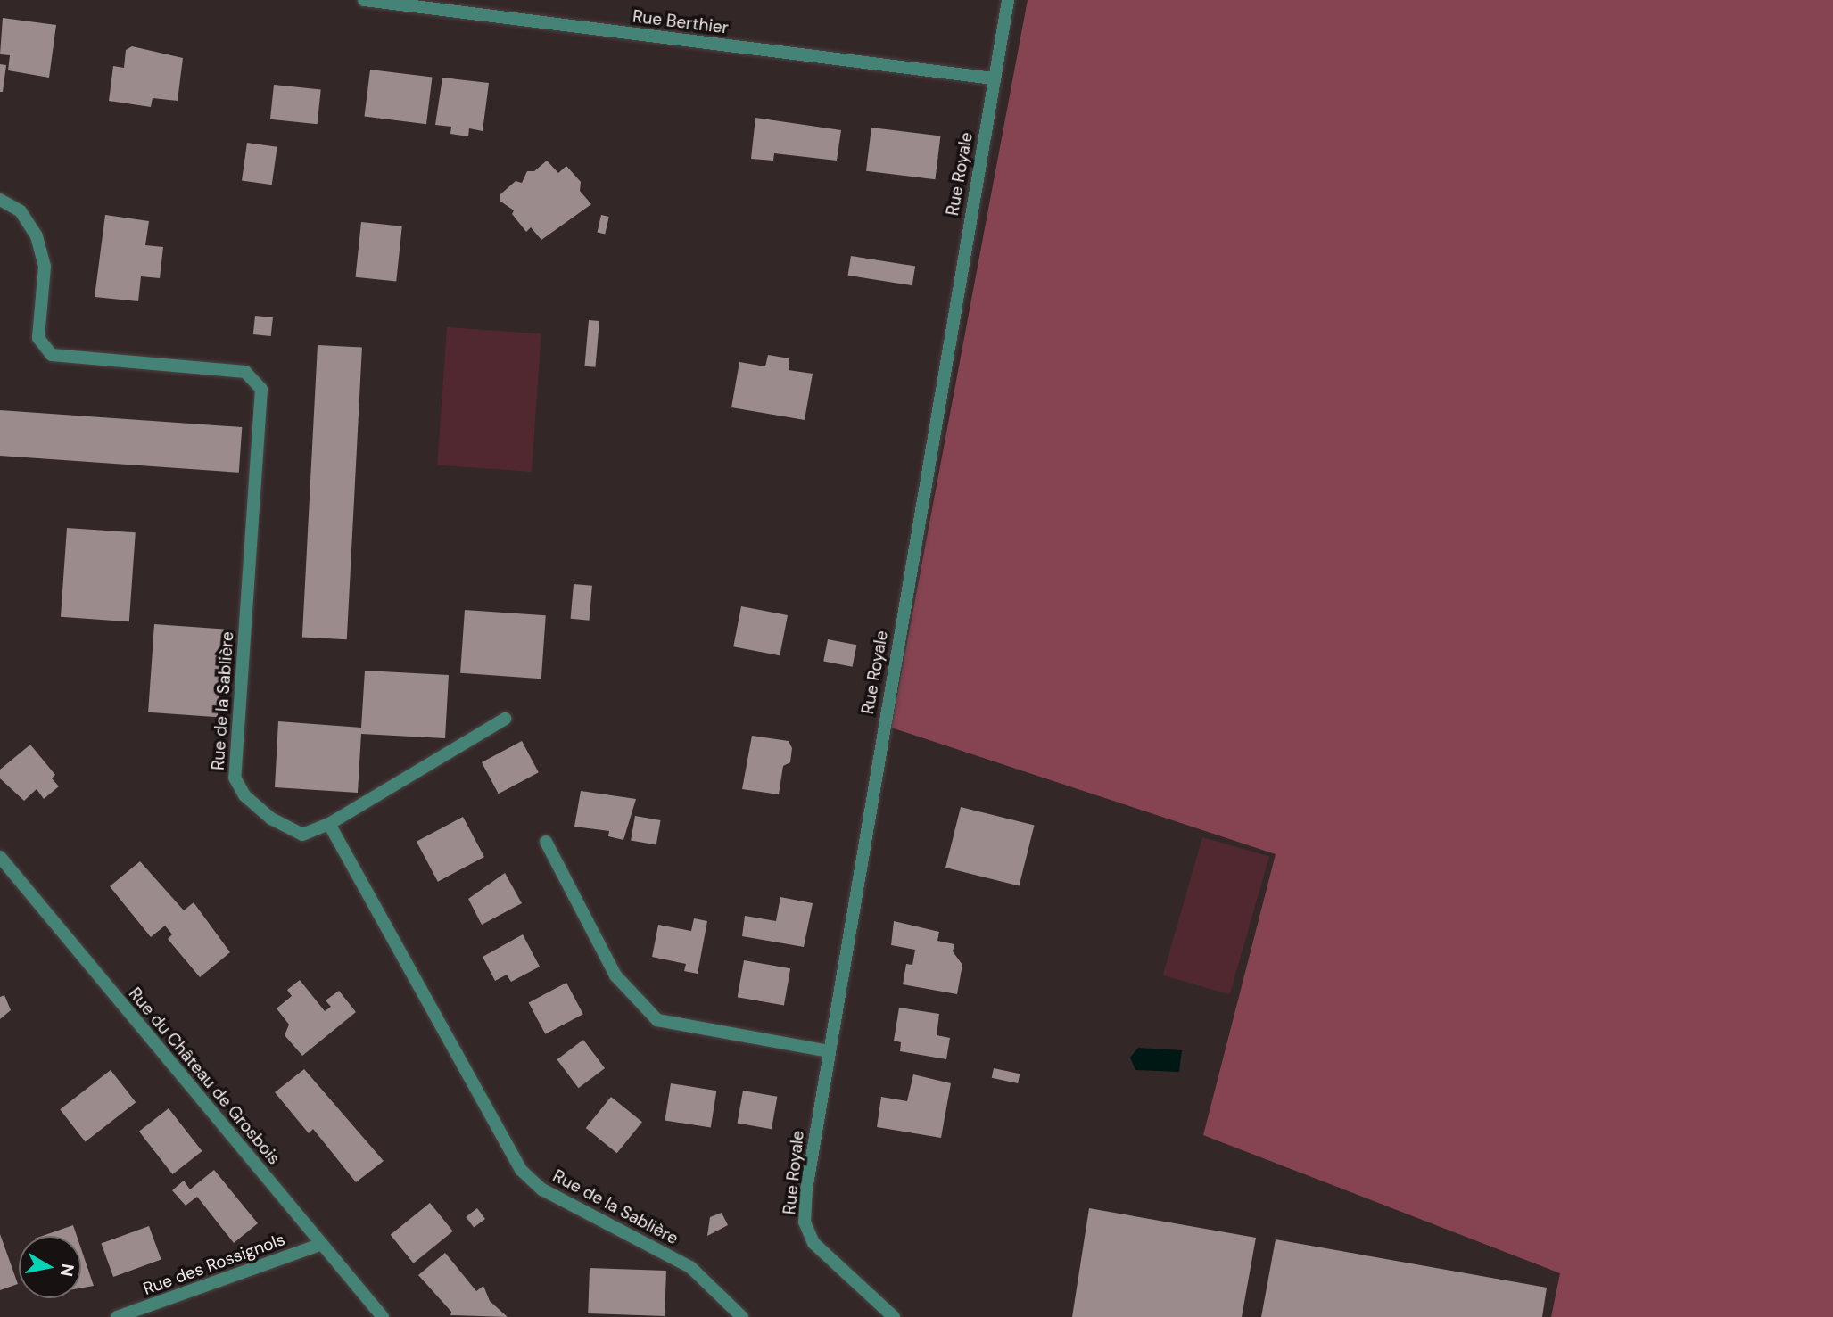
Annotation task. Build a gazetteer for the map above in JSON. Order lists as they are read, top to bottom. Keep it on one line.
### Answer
{"streets":{"street":["Rue Berthier","Rue Royale","Rue de la Sablière","Rue du Château de Grosbois","Rue des Rossignols"]},"crossings":[["Rue Berthier","Rue Royale"],["Rue du Château de Grosbois","Rue des Rossignols"]],"north":"right"}
